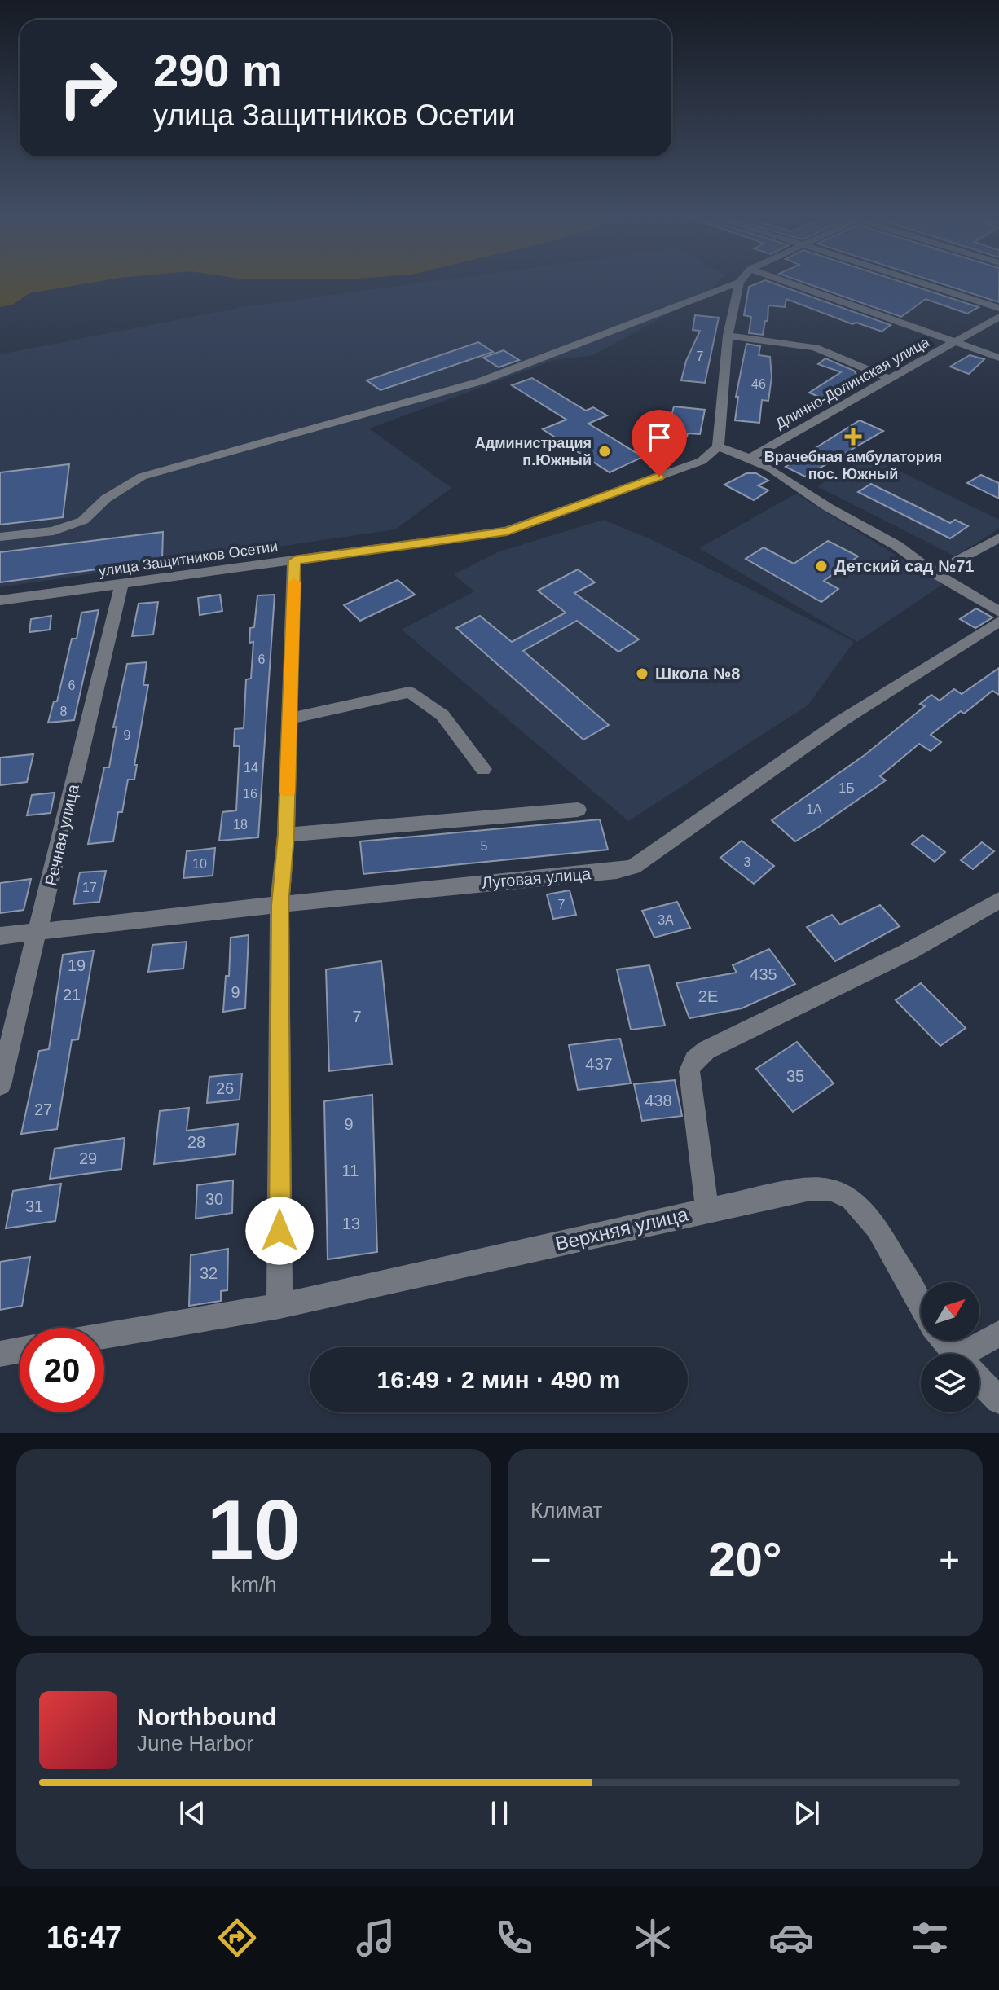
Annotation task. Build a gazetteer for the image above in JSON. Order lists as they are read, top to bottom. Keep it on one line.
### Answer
{"streets":{"street":["Длинно-Долинская улица","улица Защитников Осетии","Речная улица","Луговая улица","Верхняя улица"]},"crossings":[["улица Защитников Осетии","Речная улица"],["Речная улица","Луговая улица"]],"places":{"health":["Врачебная амбулатория пос. Южный"],"other":["Администрация п.Южный","Детский сад №71","Школа №8"]},"house_numbers":["7","46","6","6","8","9","14","1Б","16","1А","18","5","3","10","17","7","3А","19","435","9","21","2Е","7","437","35","26","438","27","9","28","29","11","30","31","13","32"],"north":"top right","page":{"turn":["290 m","улица Защитников Осетии"],"limit":"20","trip":"16:49 · 2 мин · 490 m","tile":[["10","km/h"],"Климат"],"heat":["−","20°","+"],"song":["Northbound","June Harbor"],"tabs":"16:47"}}
